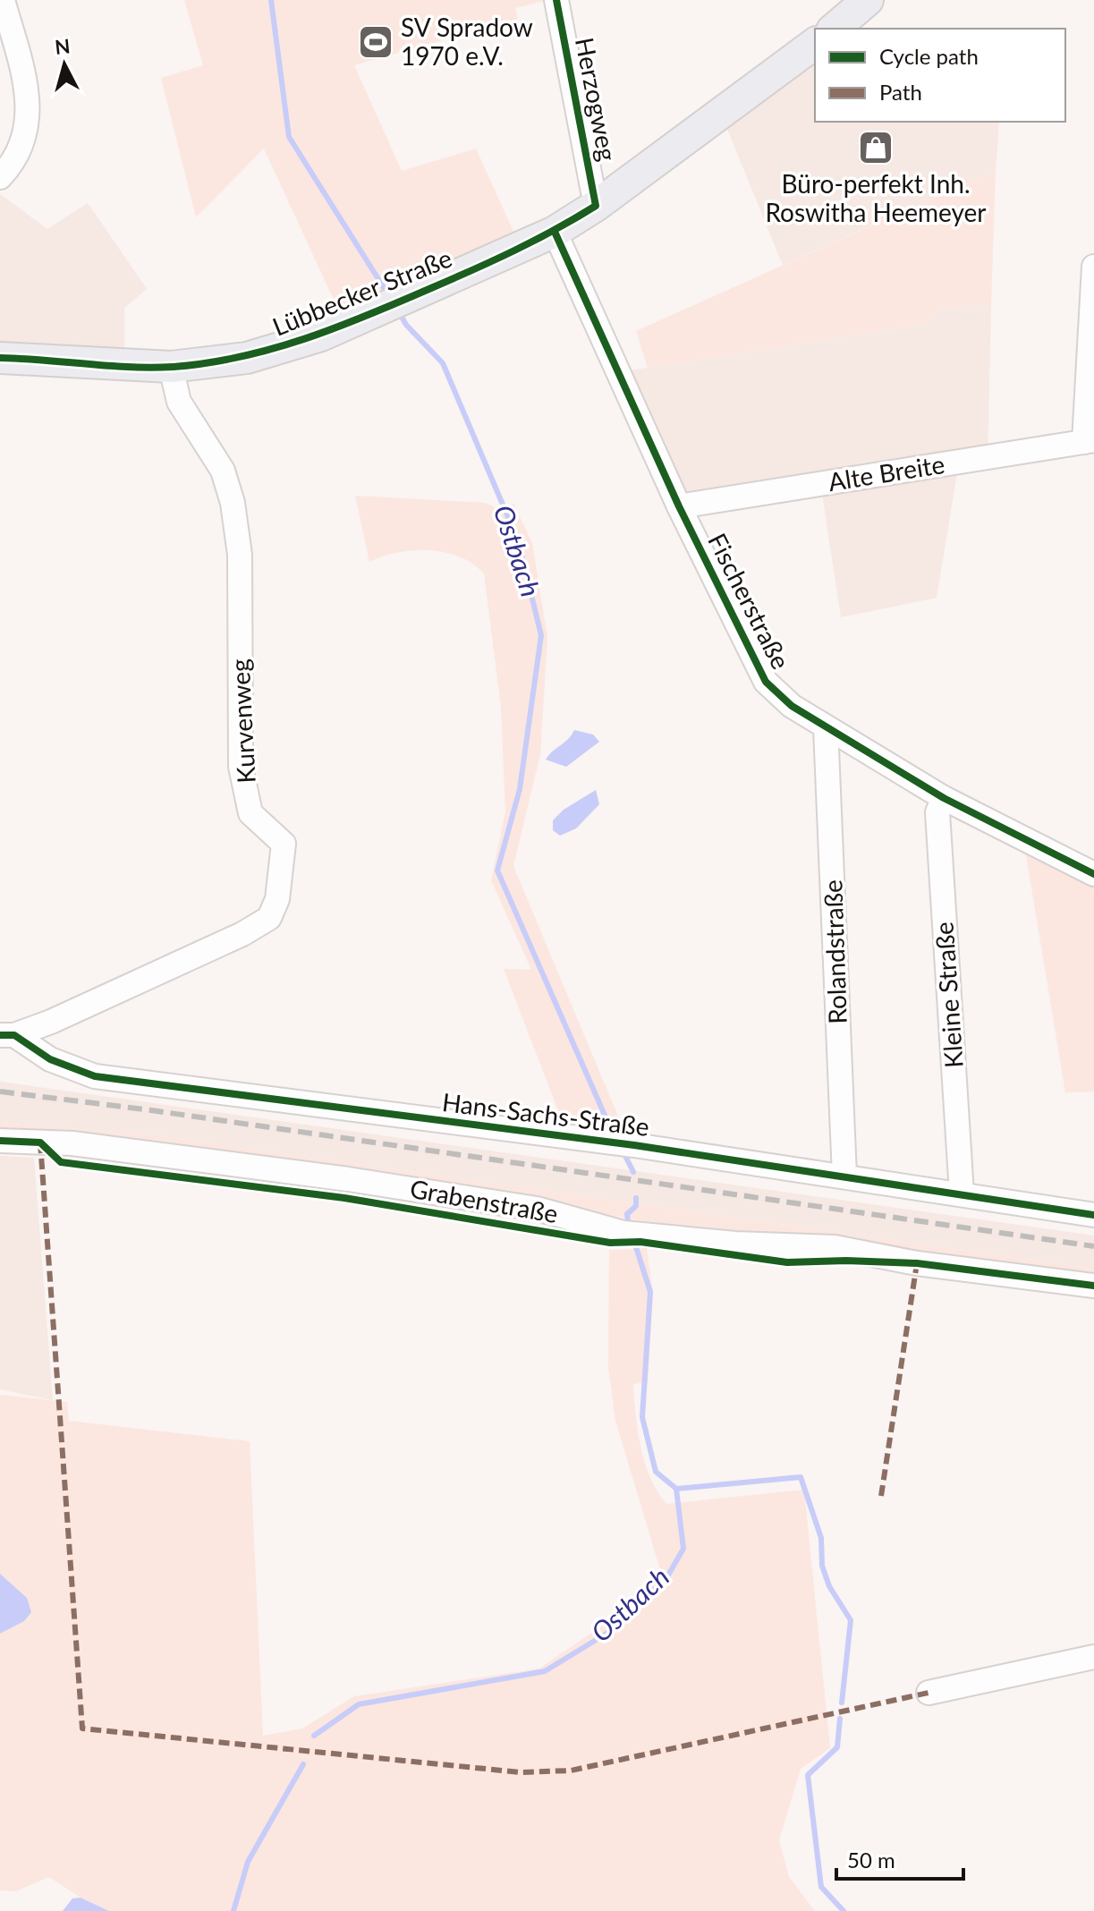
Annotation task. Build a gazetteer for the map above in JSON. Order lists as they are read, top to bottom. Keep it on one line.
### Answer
{"streets":{"main road":["Lübbecker Straße"],"street":["Herzogweg","Alte Breite","Fischerstraße","Kurvenweg","Rolandstraße","Kleine Straße","Hans-Sachs-Straße","Grabenstraße"]},"crossings":[["Herzogweg","Lübbecker Straße"],["Lübbecker Straße","Fischerstraße"],["Lübbecker Straße","Kurvenweg"],["Alte Breite","Fischerstraße"],["Fischerstraße","Rolandstraße"],["Fischerstraße","Kleine Straße"],["Kurvenweg","Hans-Sachs-Straße"],["Rolandstraße","Hans-Sachs-Straße"],["Kleine Straße","Hans-Sachs-Straße"]],"water":["Ostbach"],"places":{"sports":["SV Spradow 1970 e.V."],"shop":["Büro-perfekt Inh. Roswitha Heemeyer"]},"legend":["Cycle path","Path"],"scale_bar":"50 m","north":"top"}
